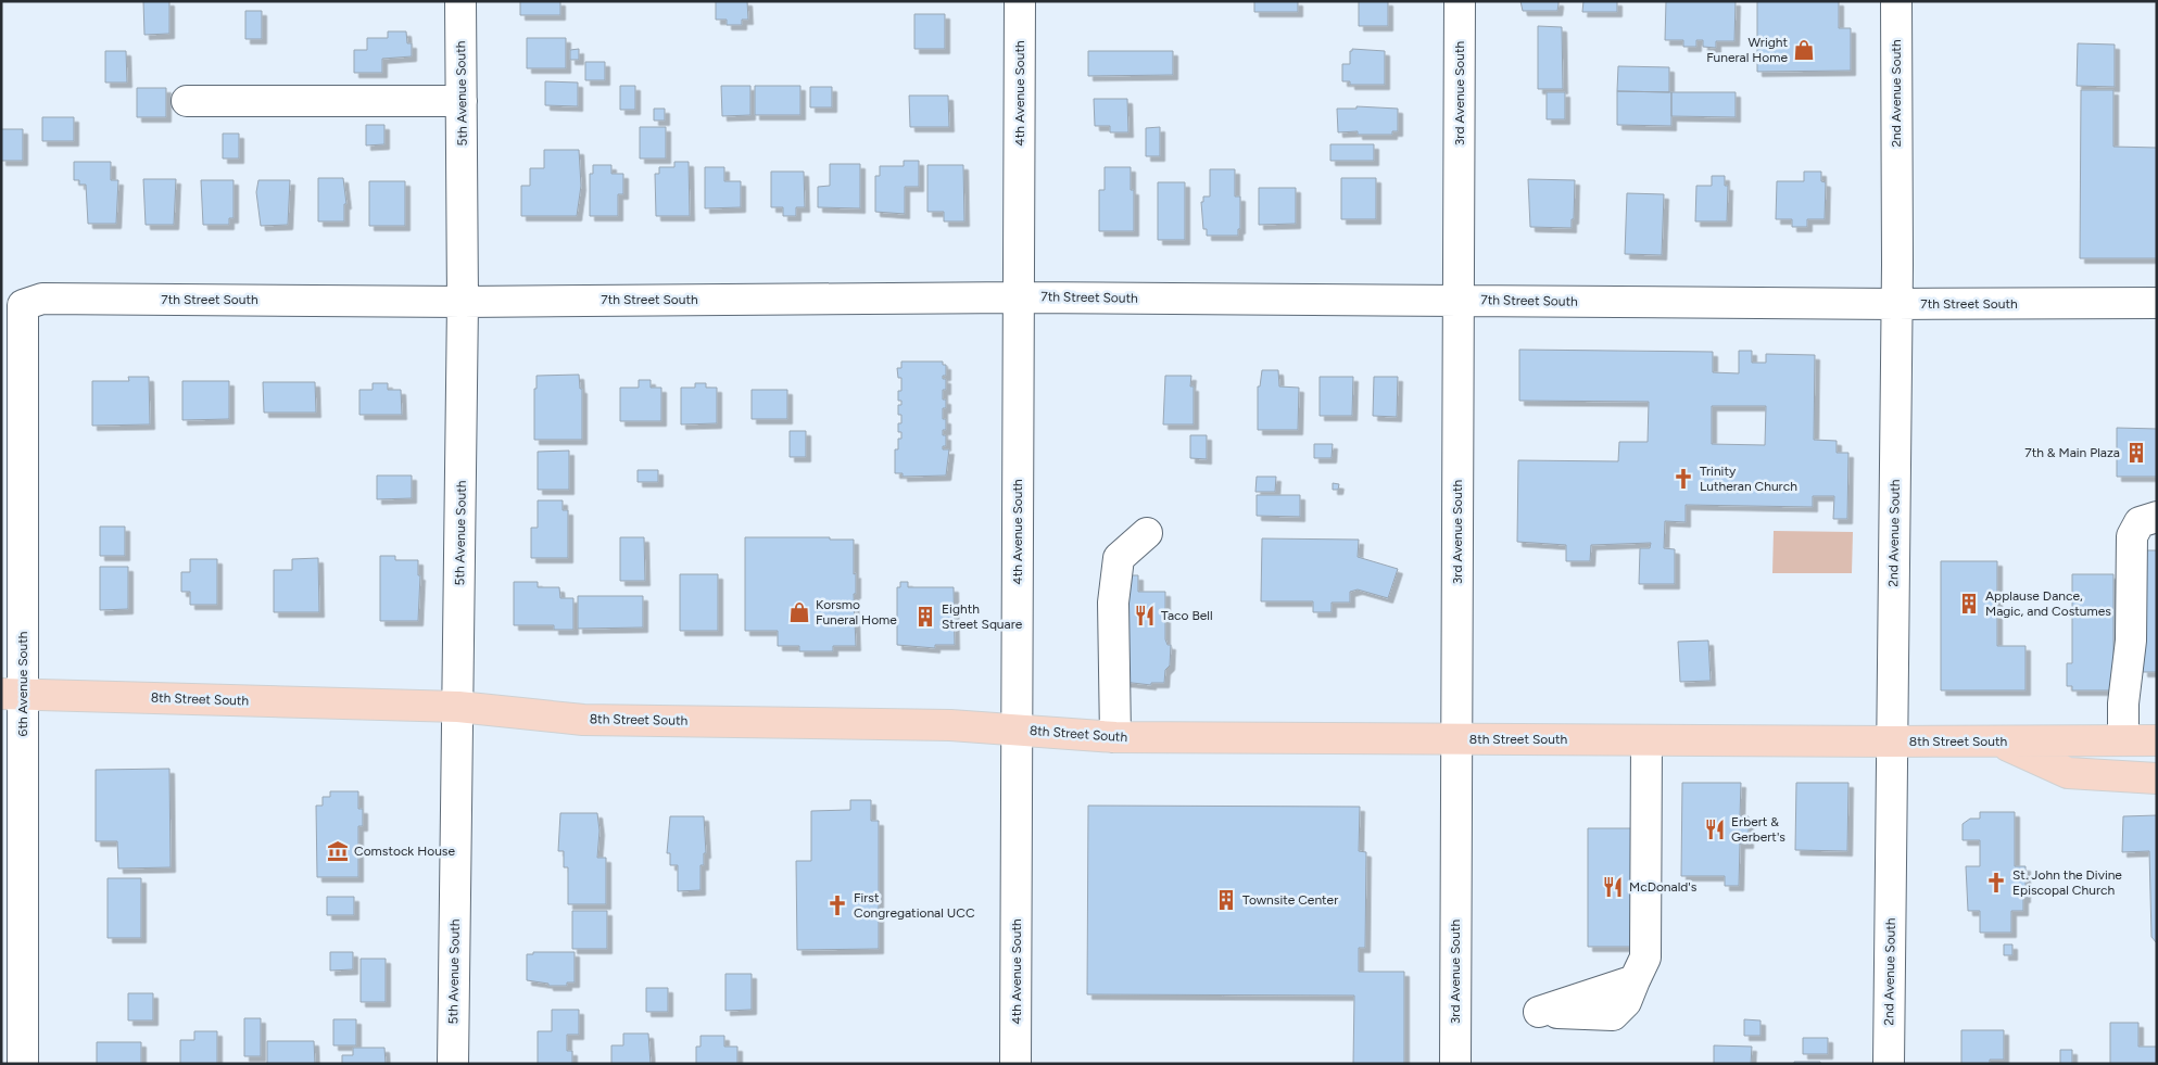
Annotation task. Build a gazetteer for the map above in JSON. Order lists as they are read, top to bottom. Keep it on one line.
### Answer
{"streets":{"main road":["8th Street South"],"street":["5th Avenue South","4th Avenue South","3rd Avenue South","2nd Avenue South","7th Street South","6th Avenue South"]},"crossings":[["5th Avenue South","7th Street South"],["5th Avenue South","8th Street South"],["4th Avenue South","7th Street South"],["4th Avenue South","8th Street South"],["3rd Avenue South","7th Street South"],["3rd Avenue South","8th Street South"],["2nd Avenue South","7th Street South"],["2nd Avenue South","8th Street South"],["7th Street South","6th Avenue South"],["6th Avenue South","8th Street South"]],"places":{"shop":["Wright Funeral Home","Korsmo Funeral Home"],"building":["7th & Main Plaza","Applause Dance, Magic, and Costumes","Eighth Street Square","Townsite Center"],"church":["Trinity Lutheran Church","St. John the Divine Episcopal Church","First Congregational UCC"],"restaurant":["Taco Bell","Erbert & Gerbert's","McDonald's"],"museum":["Comstock House"]}}
